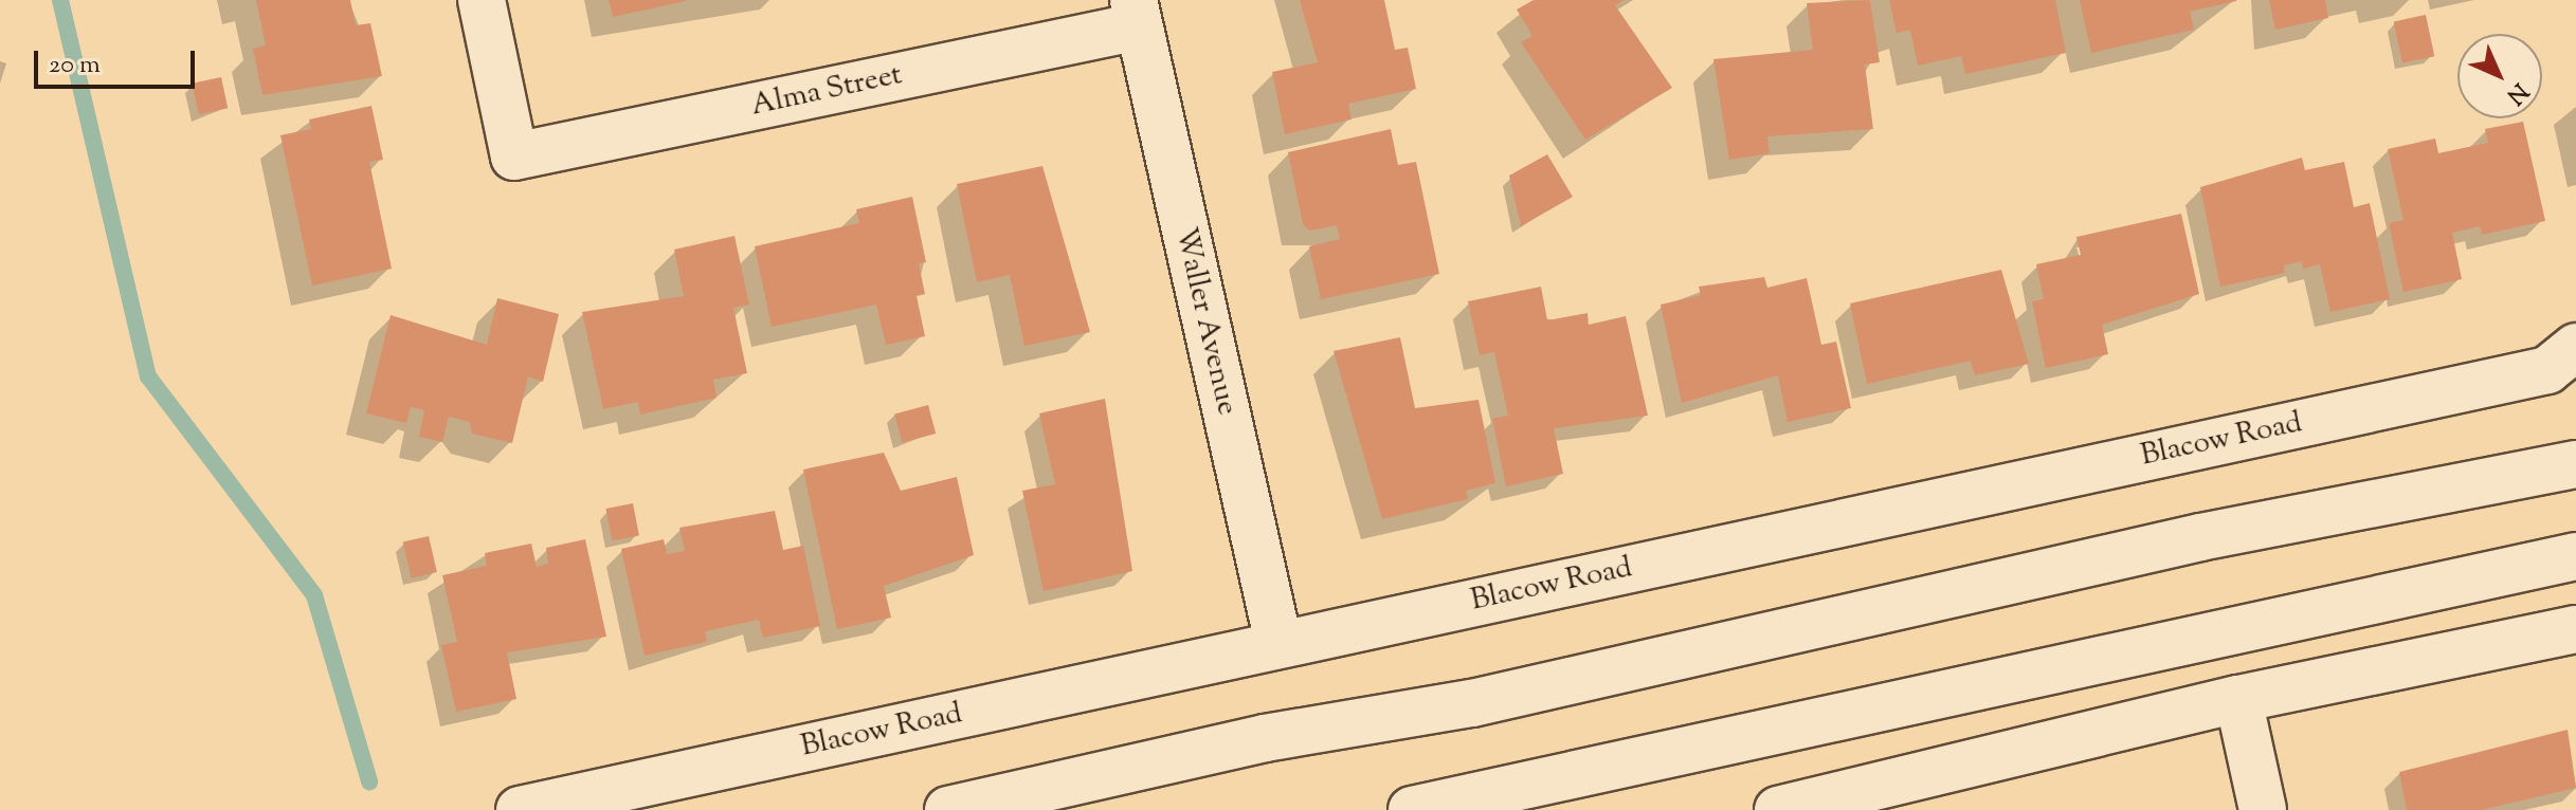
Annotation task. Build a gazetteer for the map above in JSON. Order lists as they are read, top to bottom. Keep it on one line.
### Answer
{"streets":{"street":["Alma Street","Waller Avenue","Blacow Road"]},"crossings":[["Alma Street","Waller Avenue"],["Waller Avenue","Blacow Road"]],"scale_bar":"20 m","north":"bottom right"}
